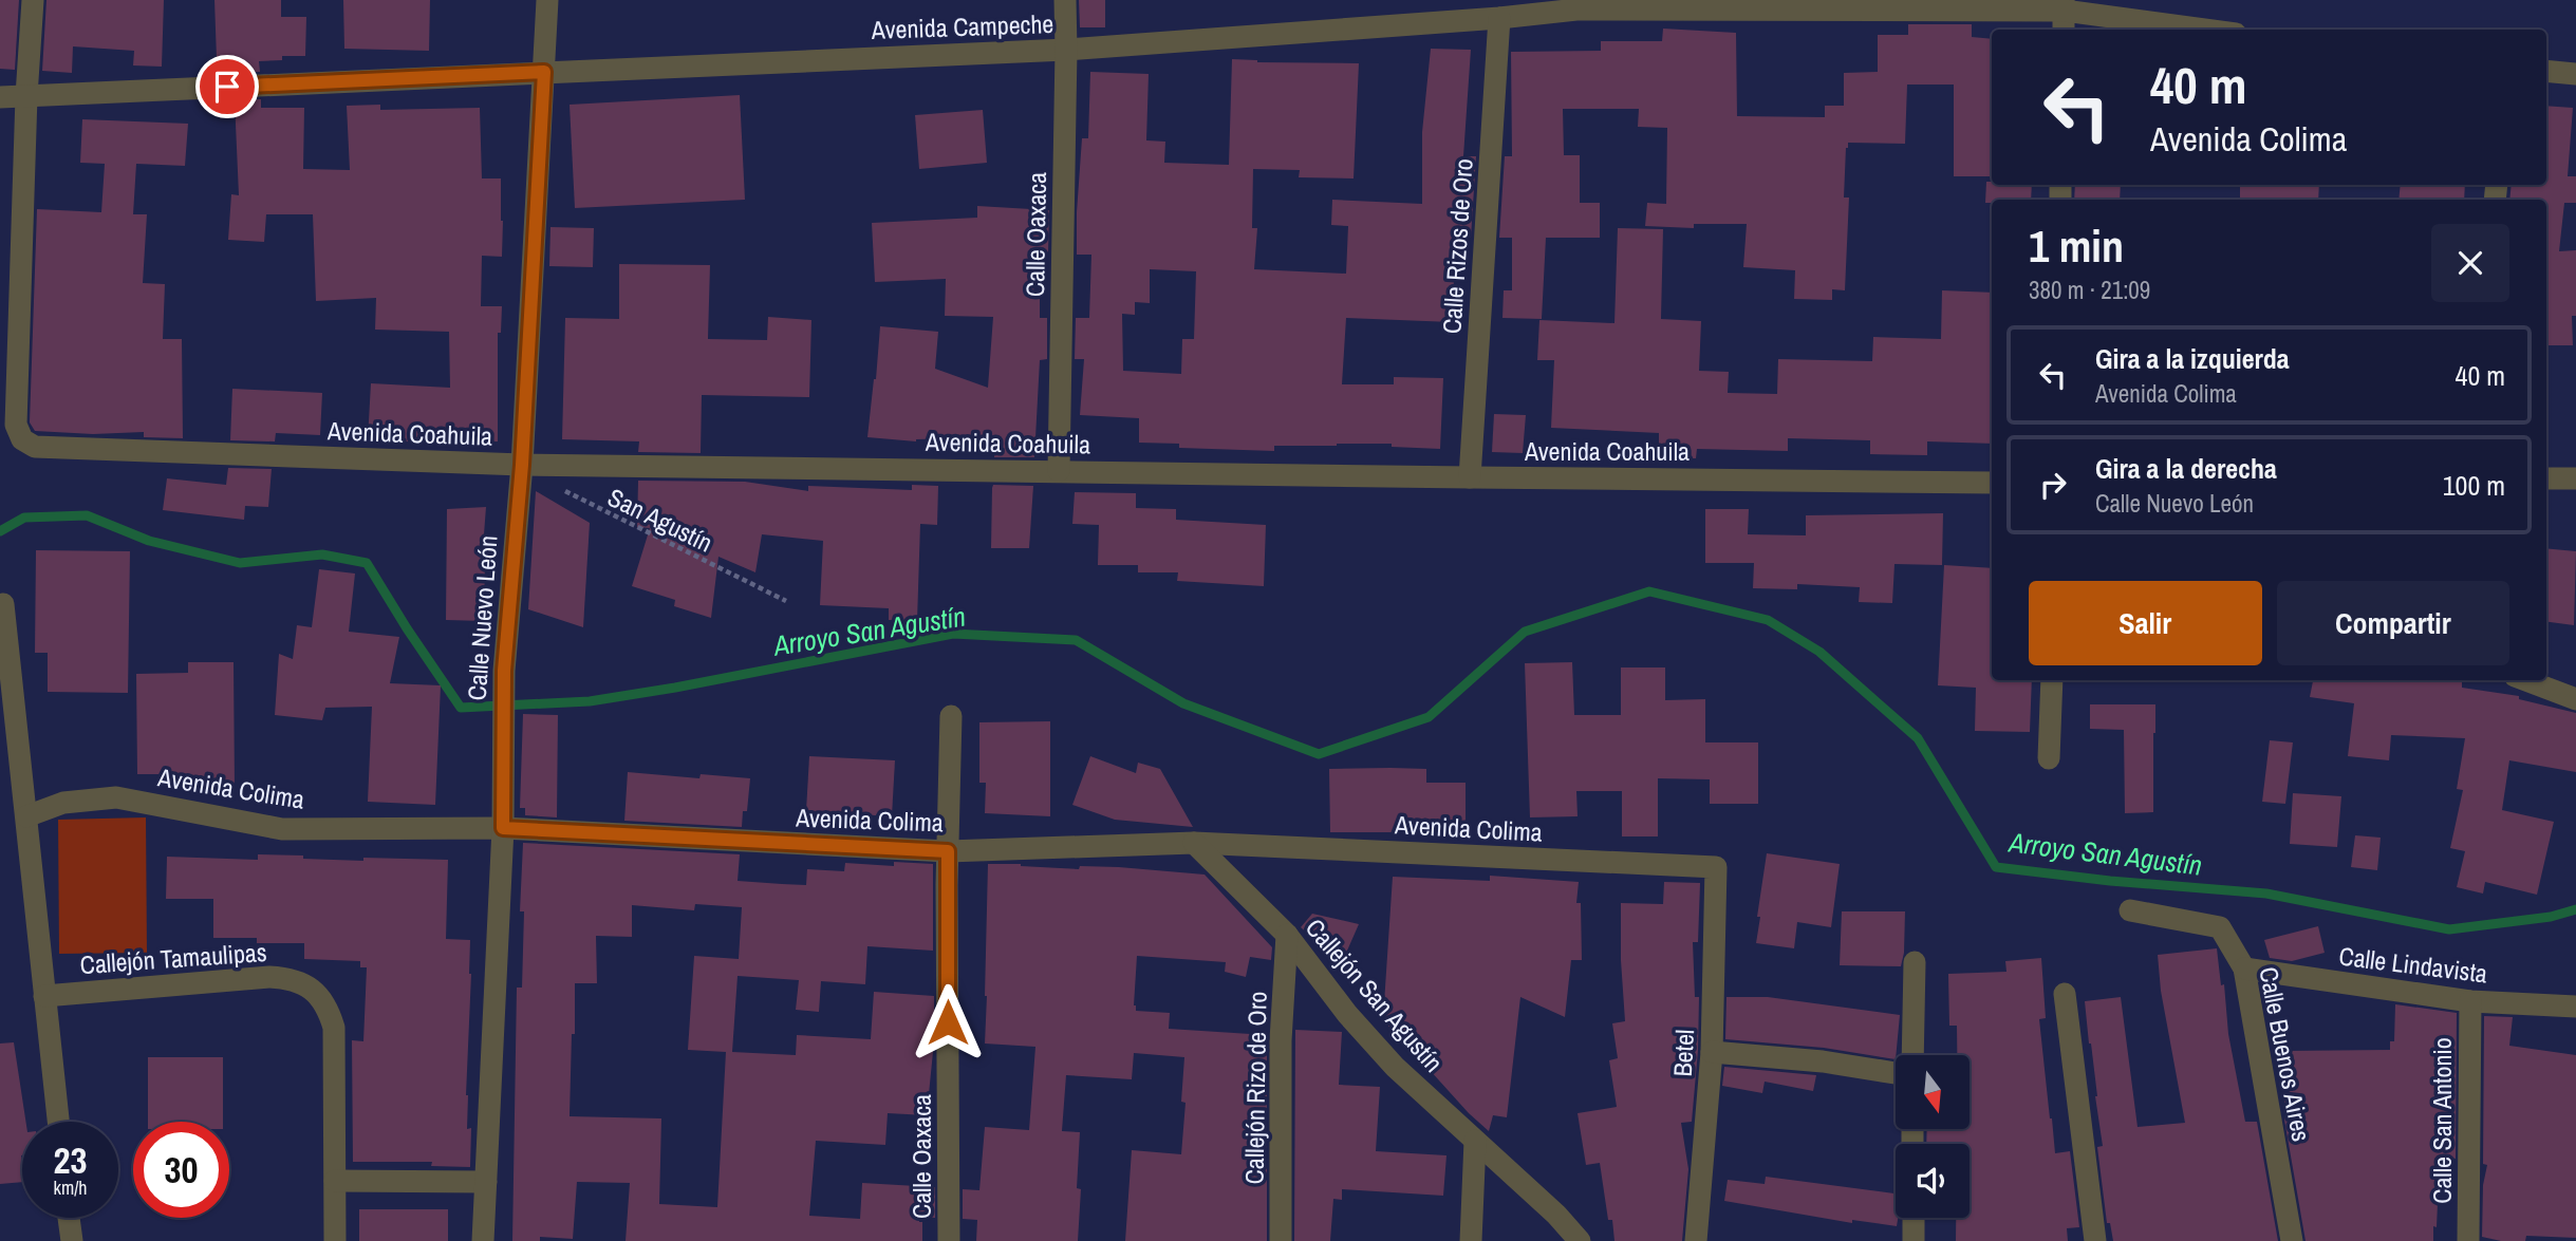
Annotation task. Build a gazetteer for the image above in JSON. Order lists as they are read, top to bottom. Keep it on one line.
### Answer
{"streets":{"street":["Avenida Campeche","Calle Oaxaca","Calle Rizos de Oro","Avenida Coahuila","Calle Nuevo León","Avenida Colima","Callejón Tamaulipas","Calle Lindavista","Callejón San Agustín","Betel","Calle Buenos Aires","Callejón Rizo de Oro","Calle San Antonio"],"path":["San Agustín"]},"crossings":[["Avenida Campeche","Calle Oaxaca"],["Avenida Campeche","Calle Rizos de Oro"],["Avenida Campeche","Avenida Coahuila"],["Avenida Campeche","Calle Nuevo León"],["Calle Oaxaca","Avenida Coahuila"],["Calle Oaxaca","Avenida Colima"],["Calle Rizos de Oro","Avenida Coahuila"],["Avenida Coahuila","San Agustín"],["Avenida Coahuila","Calle Nuevo León"],["San Agustín","Calle Nuevo León"],["Calle Nuevo León","Avenida Colima"],["Avenida Colima","Callejón San Agustín"],["Avenida Colima","Betel"],["Calle Lindavista","Calle Buenos Aires"],["Calle Lindavista","Calle San Antonio"],["Callejón San Agustín","Callejón Rizo de Oro"]],"water":["Arroyo San Agustín"],"north":"bottom","page":{"turn":["40 m","Avenida Colima"],"heading":["1 min","380 m · 21:09"],"list":[{"name":"Gira a la izquierda","note":"Avenida Colima","value":"40 m"},{"name":"Gira a la derecha","note":"Calle Nuevo León","value":"100 m"}],"buttons":["Salir","Compartir"],"speed":"23 km/h","limit":"30"}}
